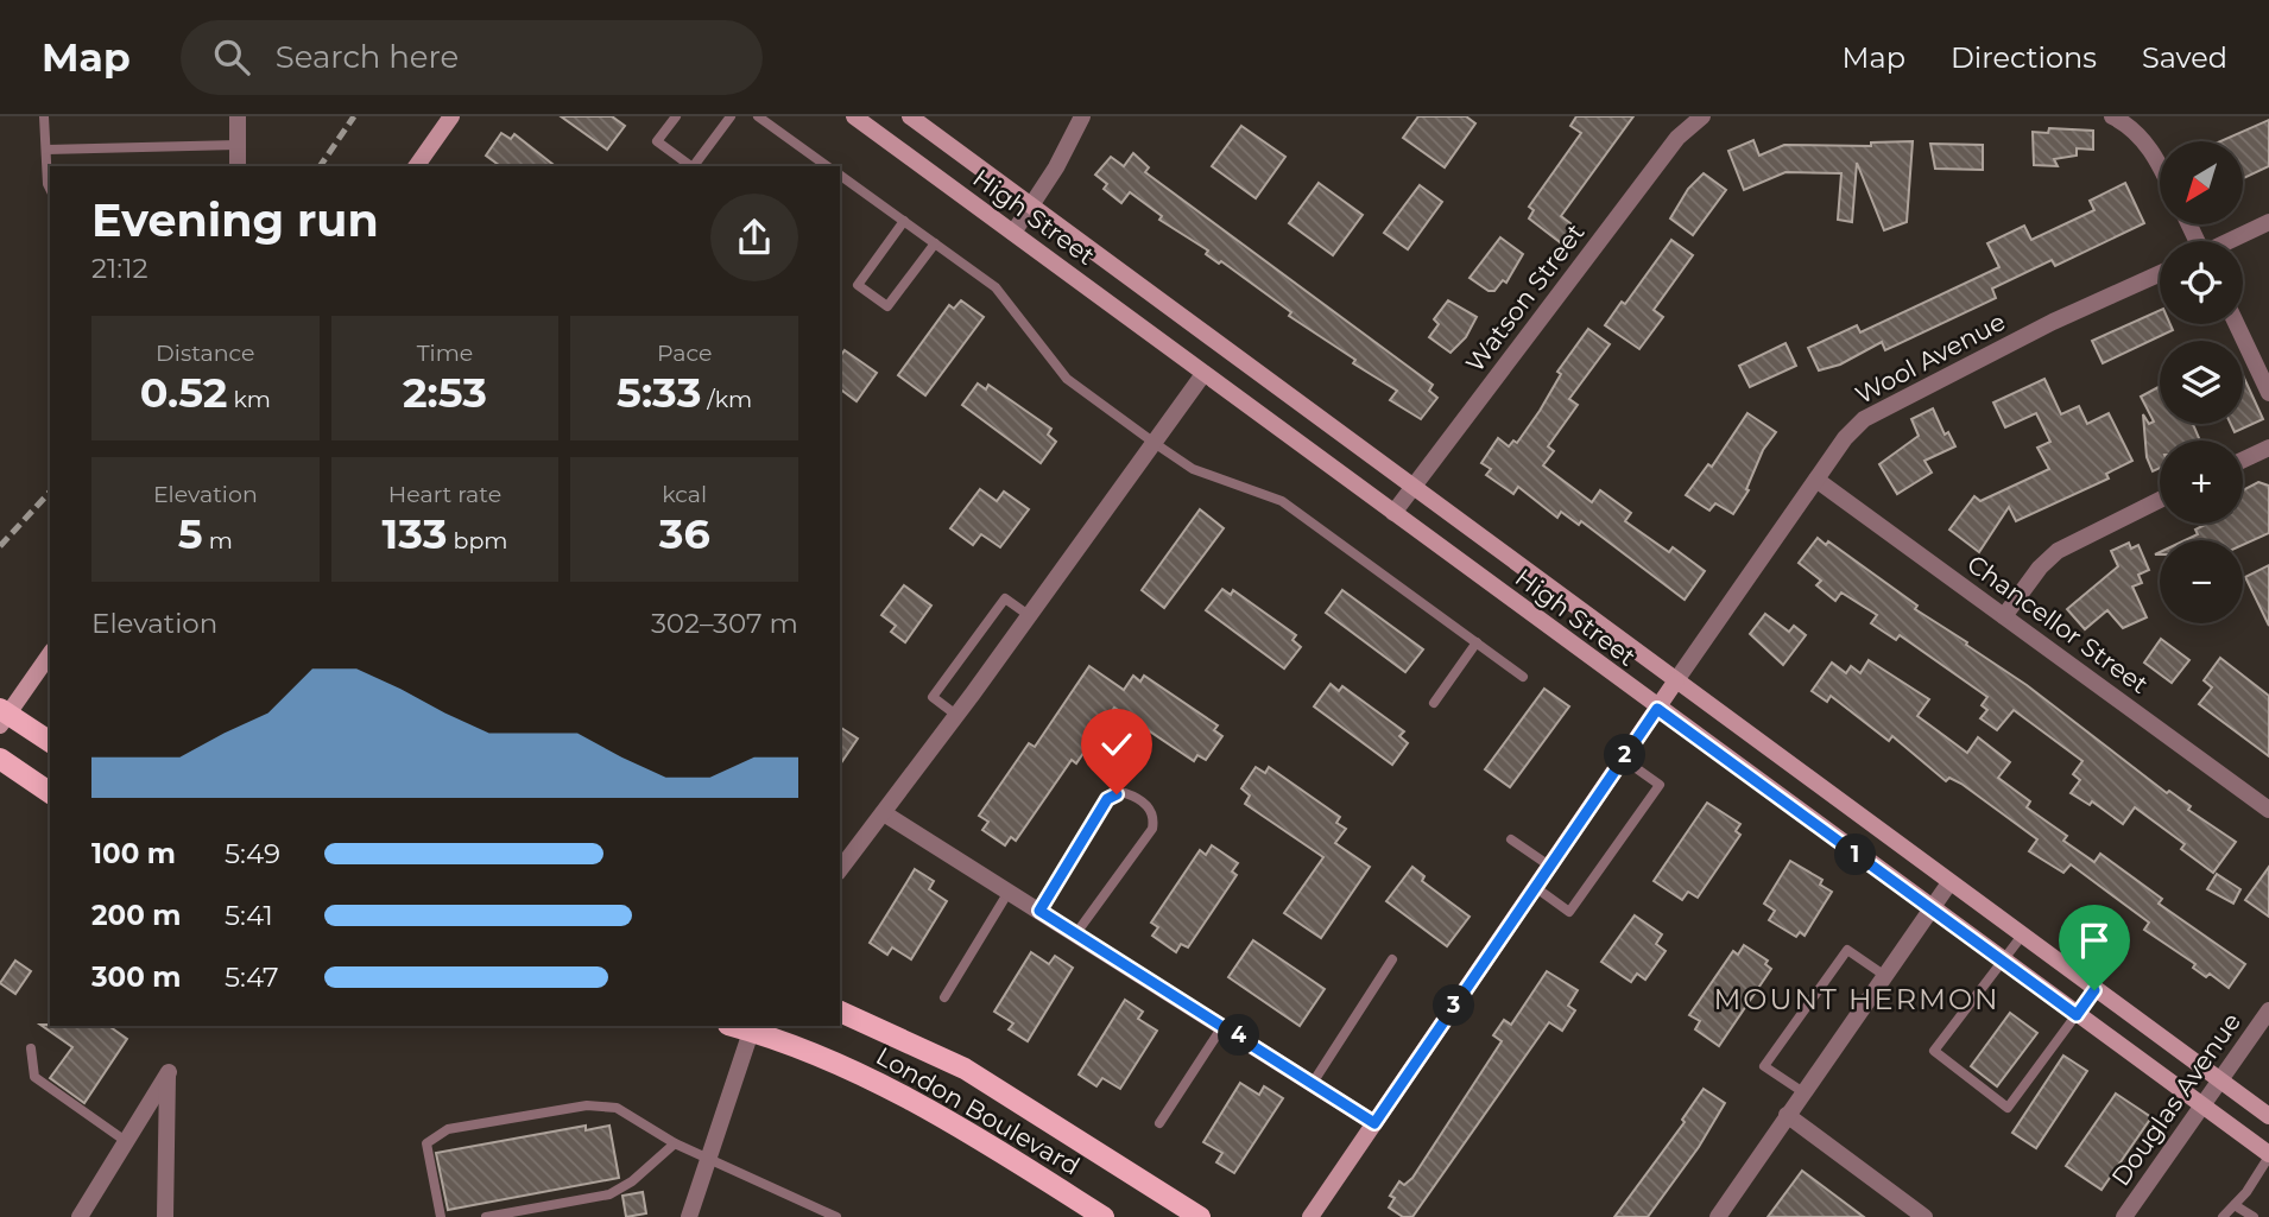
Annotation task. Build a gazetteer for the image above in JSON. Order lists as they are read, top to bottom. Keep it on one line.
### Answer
{"streets":{"main road":["High Street","London Boulevard"],"street":["Watson Street","Wool Avenue","Chancellor Street","Douglas Avenue"]},"crossings":[["High Street","Watson Street"],["High Street","Wool Avenue"],["High Street","Douglas Avenue"],["Wool Avenue","Chancellor Street"]],"districts":["MOUNT HERMON"],"north":"bottom left","page":{"header":"Map","search":"Search here","nav":["Map","Directions","Saved"],"map_buttons":["+","−"],"heading":["Evening run","21:12"],"stats":[["Distance","0.52 km"],["Time","2:53"],["Pace","5:33 /km"],["Elevation","5 m"],["Heart rate","133 bpm"],["kcal","36"]],"chart":["Elevation","302–307 m"],"pins":["2","1","3","4"],"list":[{"name":"100 m","note":"5:49"},{"name":"200 m","note":"5:41"},{"name":"300 m","note":"5:47"}]}}
